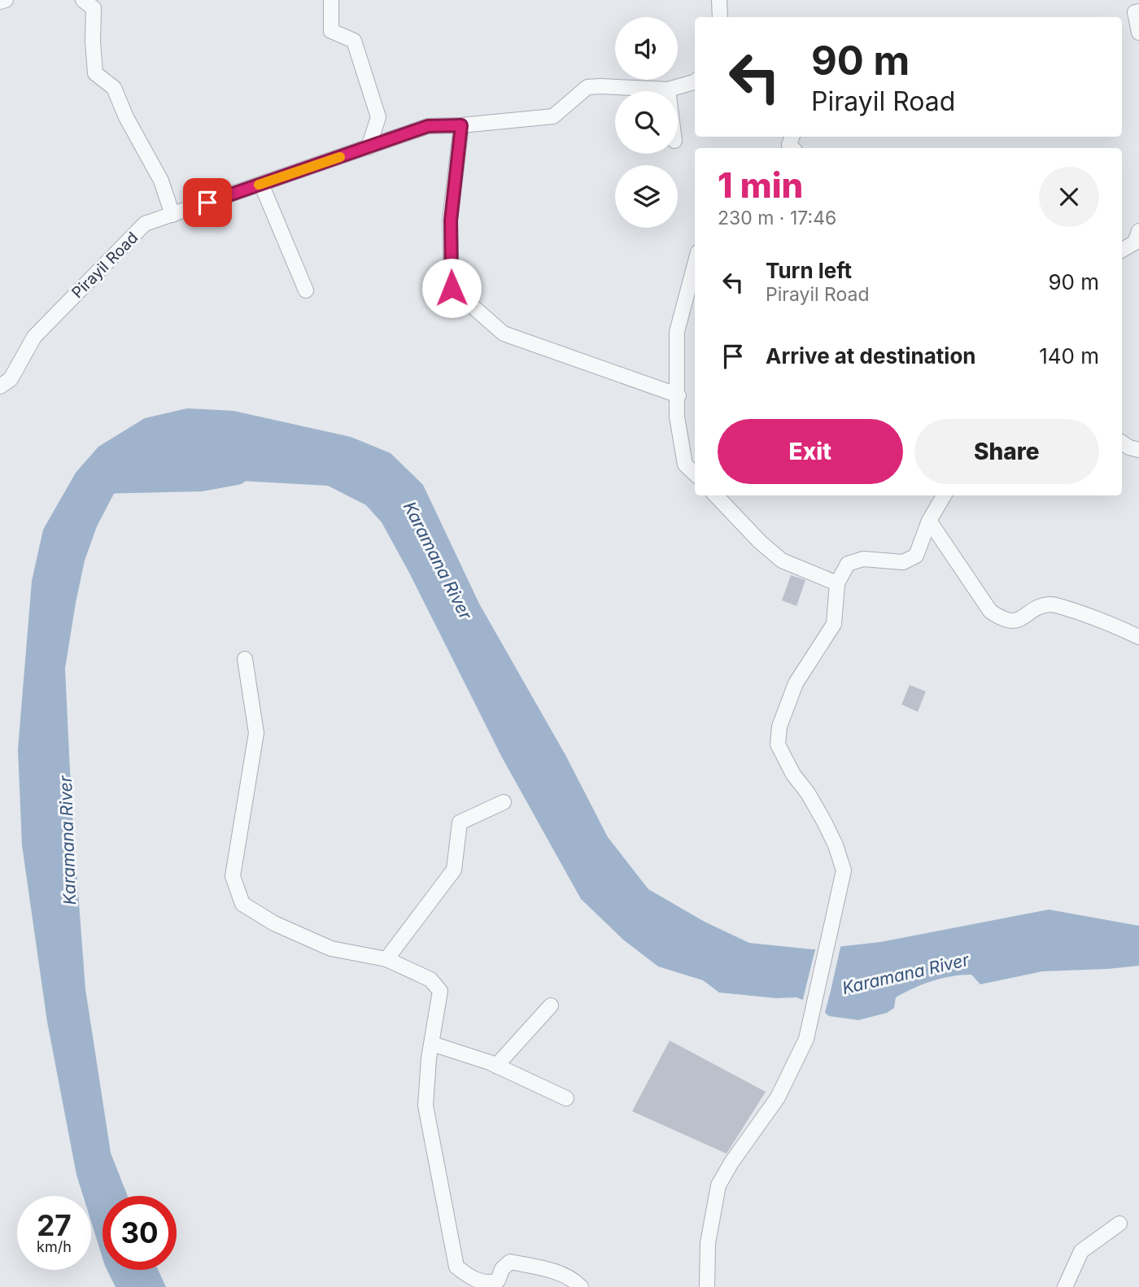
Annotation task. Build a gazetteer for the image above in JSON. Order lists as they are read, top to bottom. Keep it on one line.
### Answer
{"streets":{"street":["Pirayil Road"]},"water":["Karamana River"],"page":{"turn":["90 m","Pirayil Road"],"heading":["1 min","230 m · 17:46"],"list":[{"name":"Turn left","note":"Pirayil Road","value":"90 m"},{"name":"Arrive at destination","value":"140 m"}],"buttons":["Exit","Share"],"speed":"27 km/h","limit":"30"}}
